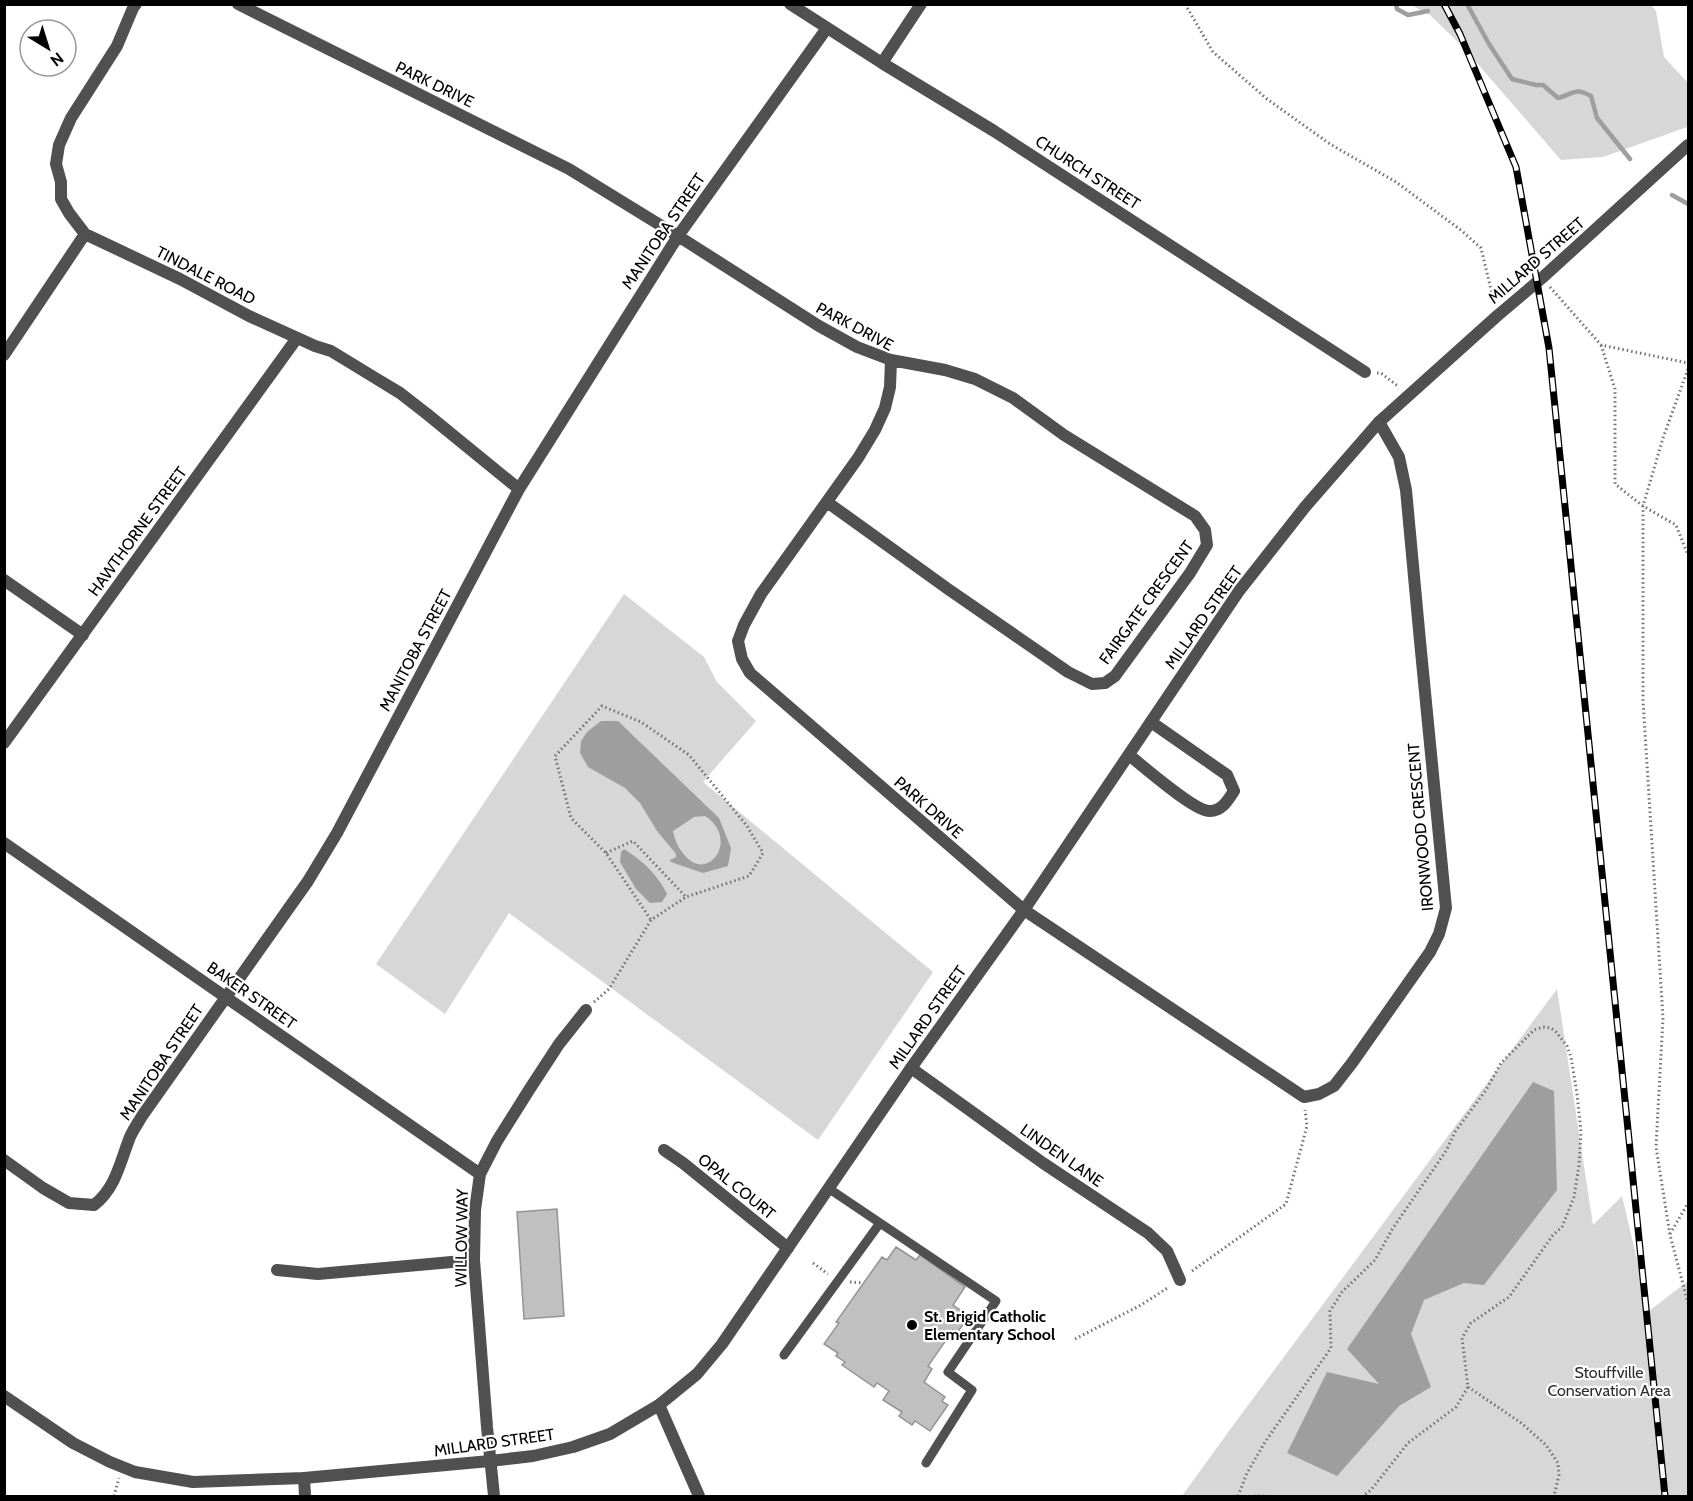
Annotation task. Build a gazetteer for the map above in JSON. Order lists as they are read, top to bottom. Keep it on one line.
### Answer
{"streets":{"street":["PARK DRIVE","CHURCH STREET","MANITOBA STREET","MILLARD STREET","TINDALE ROAD","HAWTHORNE STREET","FAIRGATE CRESCENT","IRONWOOD CRESCENT","BAKER STREET","LINDEN LANE","OPAL COURT","WILLOW WAY"]},"crossings":[["PARK DRIVE","MANITOBA STREET"],["PARK DRIVE","MILLARD STREET"],["PARK DRIVE","FAIRGATE CRESCENT"],["CHURCH STREET","MANITOBA STREET"],["MANITOBA STREET","TINDALE ROAD"],["MANITOBA STREET","BAKER STREET"],["MILLARD STREET","IRONWOOD CRESCENT"],["MILLARD STREET","LINDEN LANE"],["MILLARD STREET","OPAL COURT"],["MILLARD STREET","WILLOW WAY"],["TINDALE ROAD","HAWTHORNE STREET"],["BAKER STREET","WILLOW WAY"]],"parks":["Stouffville Conservation Area"],"places":["St. Brigid Catholic Elementary School"],"north":"bottom right"}
